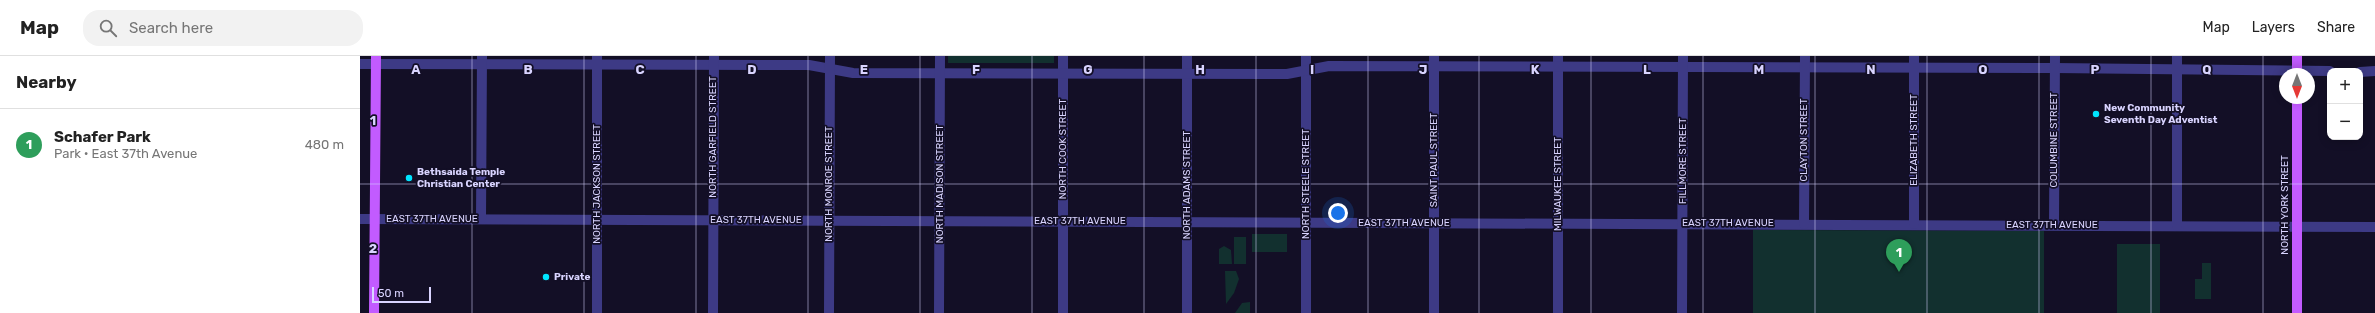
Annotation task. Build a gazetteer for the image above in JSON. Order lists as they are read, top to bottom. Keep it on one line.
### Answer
{"streets":{"main road":["NORTH YORK STREET"],"street":["NORTH GARFIELD STREET","CLAYTON STREET","ELIZABETH STREET","COLUMBINE STREET","NORTH COOK STREET","SAINT PAUL STREET","FILLMORE STREET","NORTH JACKSON STREET","NORTH MONROE STREET","NORTH MADISON STREET","NORTH STEELE STREET","MILWAUKEE STREET","NORTH ADAMS STREET","EAST 37TH AVENUE"]},"crossings":[["NORTH GARFIELD STREET","EAST 37TH AVENUE"],["CLAYTON STREET","EAST 37TH AVENUE"],["ELIZABETH STREET","EAST 37TH AVENUE"],["COLUMBINE STREET","EAST 37TH AVENUE"],["NORTH COOK STREET","EAST 37TH AVENUE"],["SAINT PAUL STREET","EAST 37TH AVENUE"],["FILLMORE STREET","EAST 37TH AVENUE"],["NORTH JACKSON STREET","EAST 37TH AVENUE"],["NORTH MONROE STREET","EAST 37TH AVENUE"],["NORTH MADISON STREET","EAST 37TH AVENUE"],["NORTH STEELE STREET","EAST 37TH AVENUE"],["MILWAUKEE STREET","EAST 37TH AVENUE"],["NORTH ADAMS STREET","EAST 37TH AVENUE"],["NORTH YORK STREET","EAST 37TH AVENUE"]],"places":["New Community Seventh Day Adventist","Bethsaida Temple Christian Center","Private"],"scale_bar":"50 m","north":"bottom","page":{"header":"Map","search":"Search here","nav":["Map","Layers","Share"],"heading":"Nearby","map_buttons":["+","−"],"list":[{"mark":"1","name":"Schafer Park","note":"Park · East 37th Avenue","value":"480 m"}],"pins":"1","scale":"50 m"},"grid":{"columns":["A","B","C","D","E","F","G","H","I","J","K","L","M","N","O","P","Q"],"rows":["1","2"]}}
